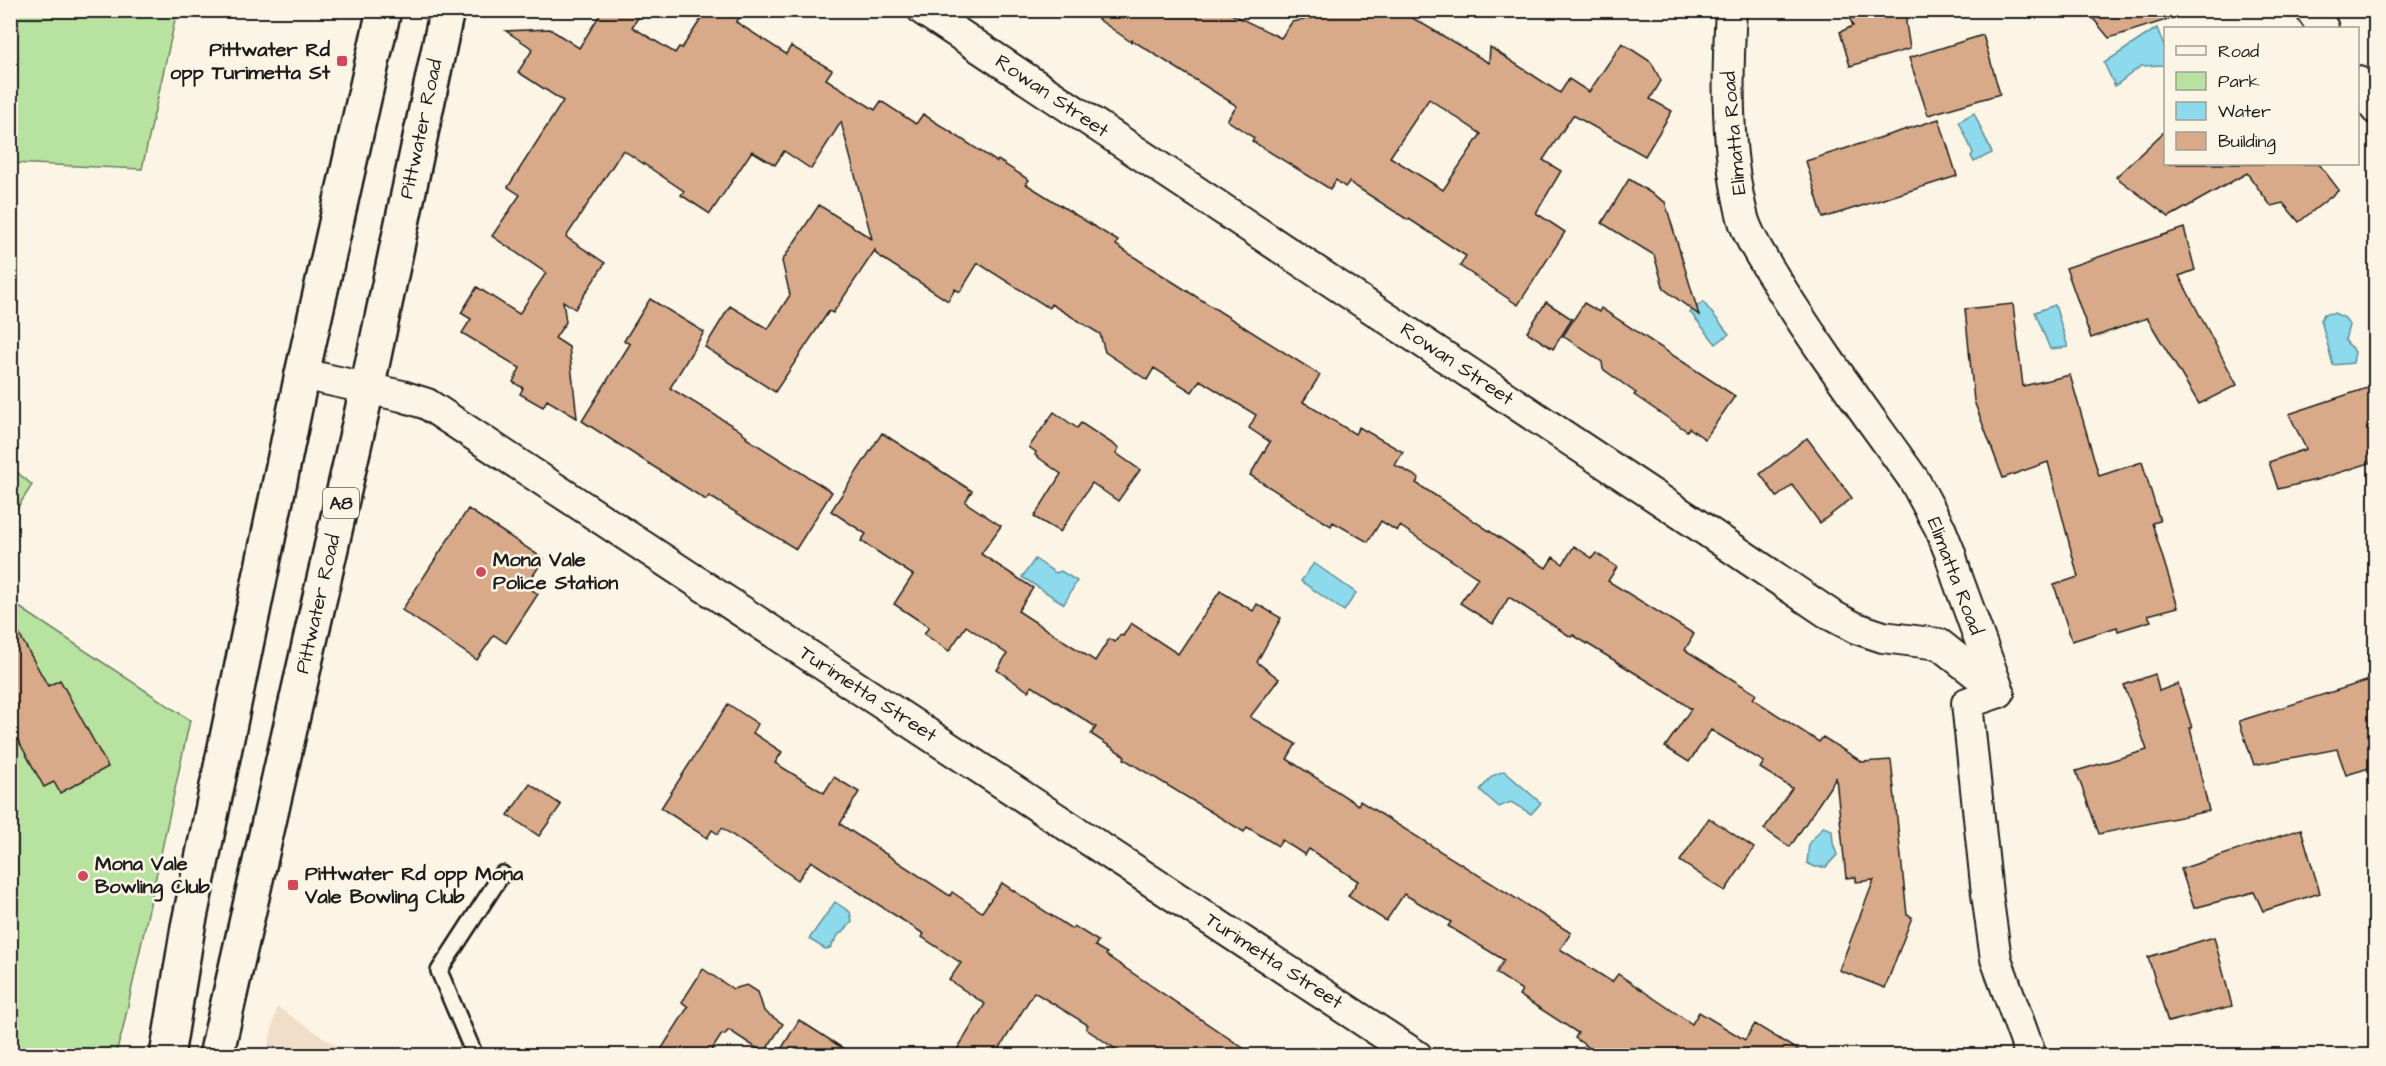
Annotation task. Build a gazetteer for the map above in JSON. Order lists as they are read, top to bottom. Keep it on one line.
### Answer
{"streets":{"highway":["Pittwater Road","A8"],"street":["Rowan Street","Elimatta Road","Turimetta Street"]},"crossings":[["Rowan Street","Elimatta Road"],["Pittwater Road","Turimetta Street"]],"places":{"transit":["Pittwater Rd opp Turimetta St","Pittwater Rd opp Mona Vale Bowling Club"],"other":["Mona Vale Police Station","Mona Vale Bowling Club"]},"legend":["Road","Park","Water","Building"]}
